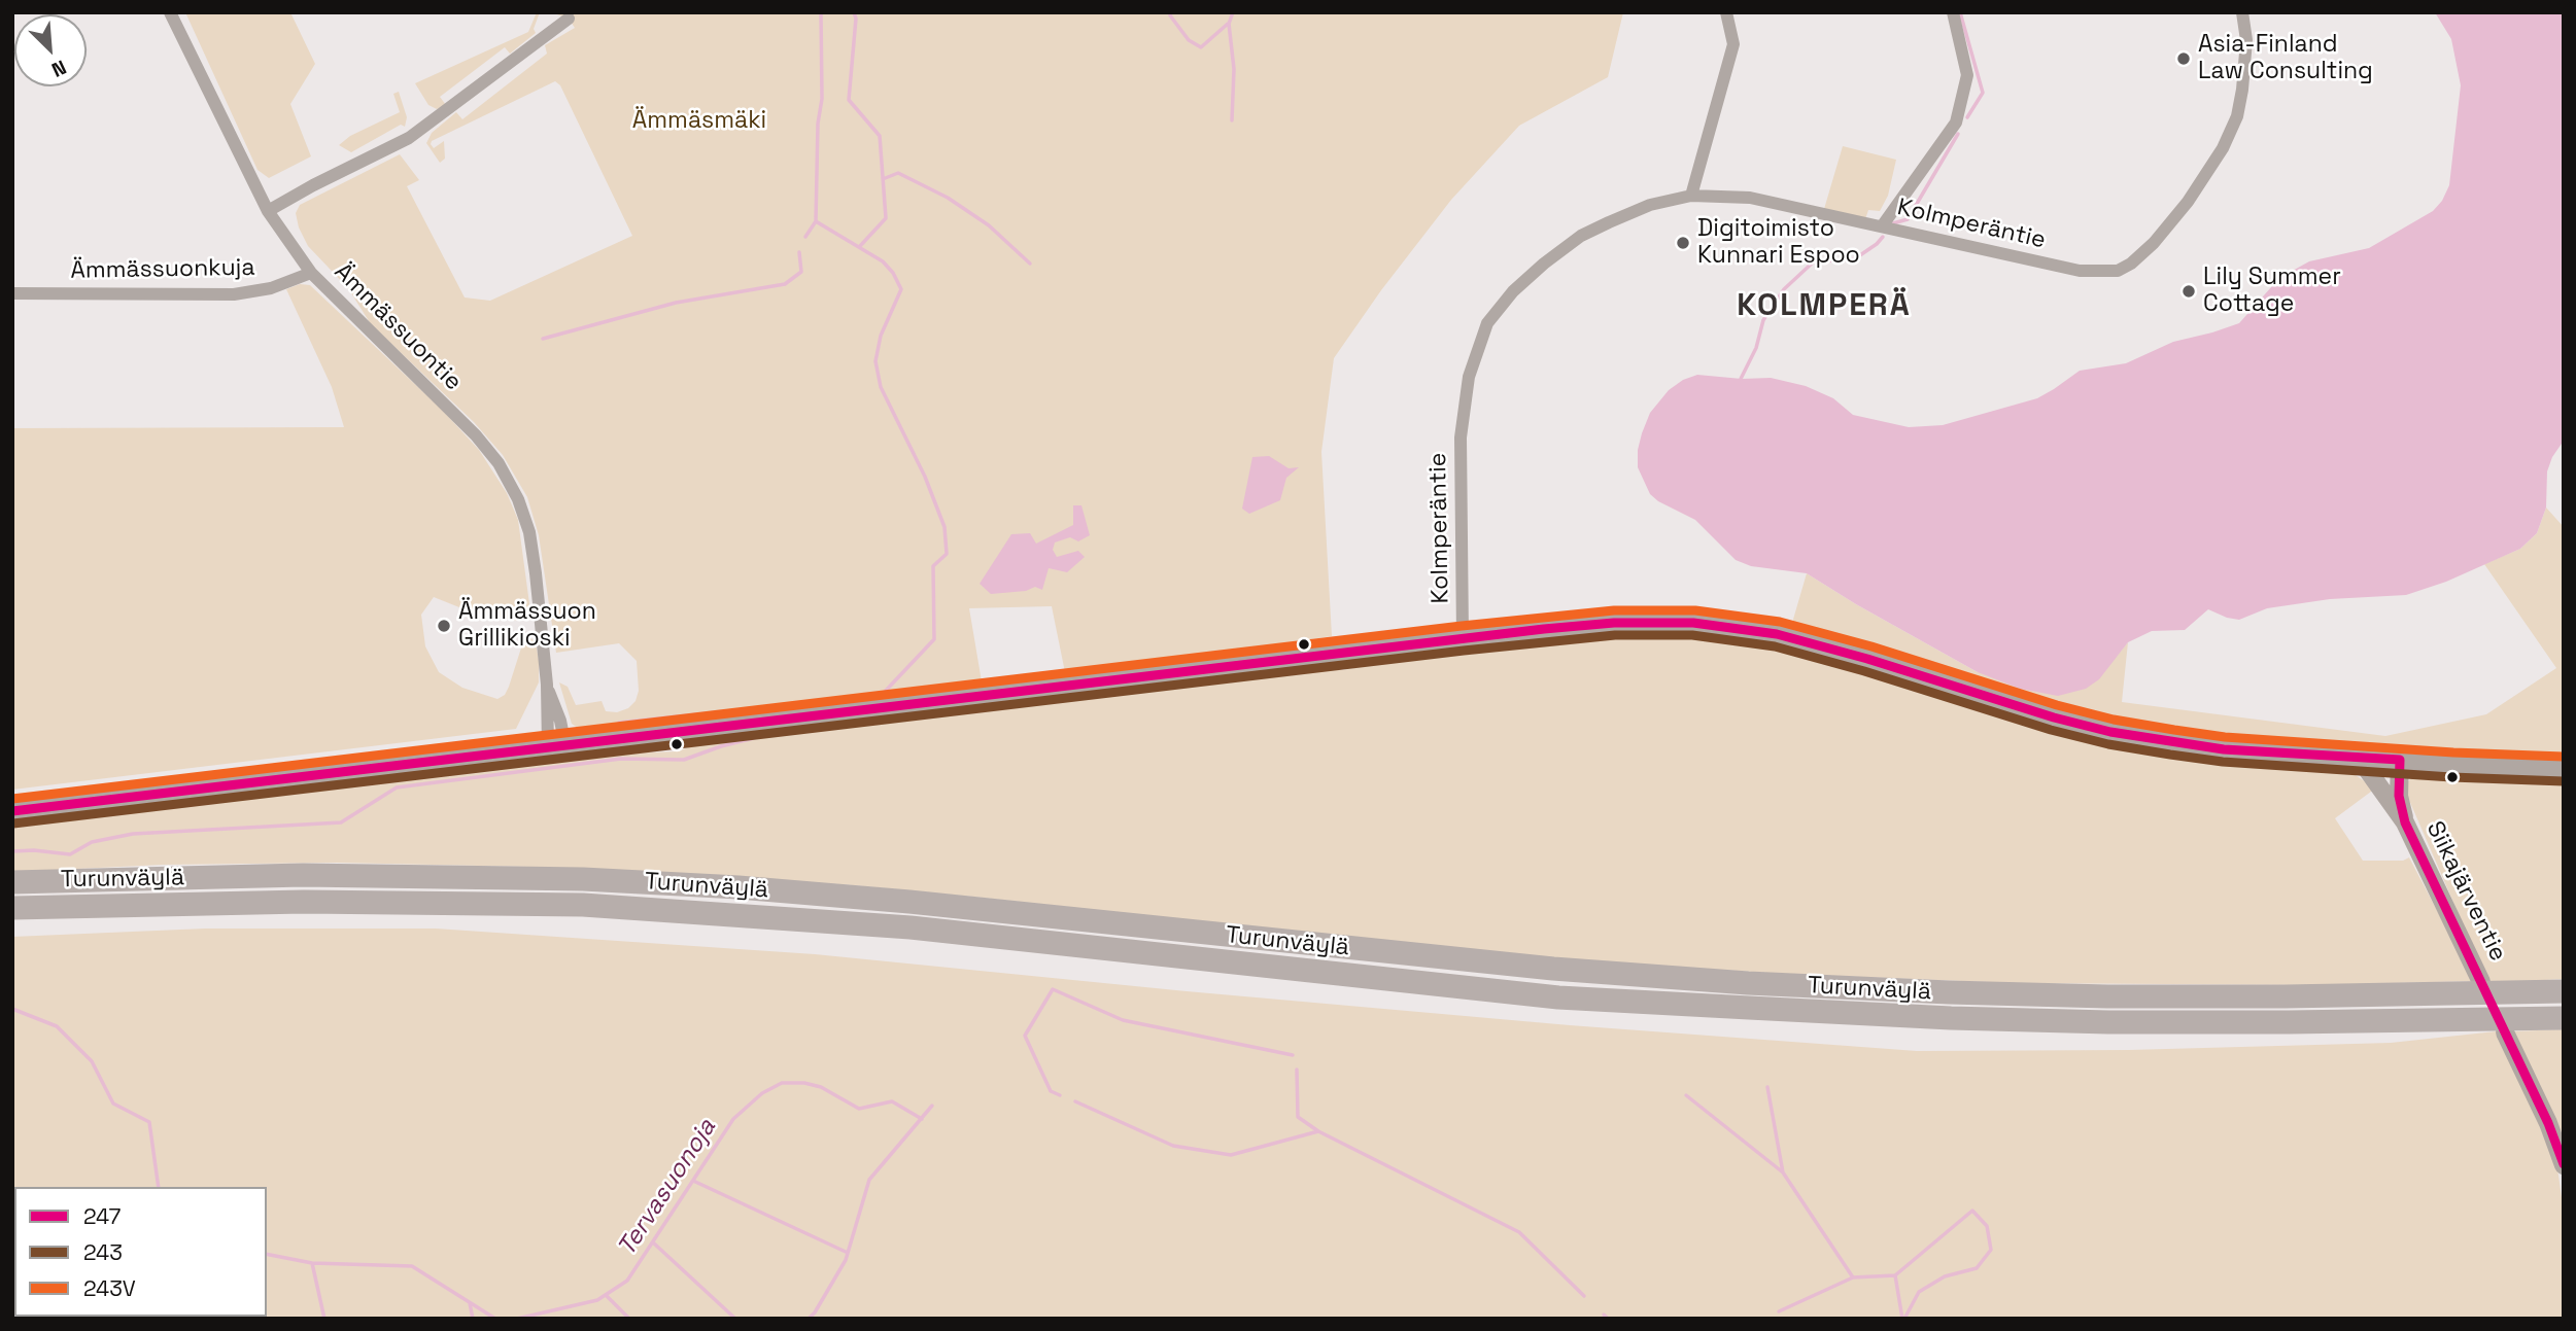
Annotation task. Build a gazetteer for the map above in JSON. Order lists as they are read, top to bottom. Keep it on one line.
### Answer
{"streets":{"highway":["Turunväylä"],"main road":["Siikajärventie"],"street":["Kolmperäntie","Ämmässuonkuja","Ämmässuontie"]},"crossings":[["Ämmässuonkuja","Ämmässuontie"]],"districts":["KOLMPERÄ"],"water":["Tervasuonoja"],"parks":["Ämmäsmäki"],"places":["Asia-Finland Law Consulting","Digitoimisto Kunnari Espoo","Lily Summer Cottage","Ämmässuon Grillikioski"],"lines":["transit line 243V","transit line 247","transit line 243"],"legend":["247","243","243V"],"north":"bottom right"}
